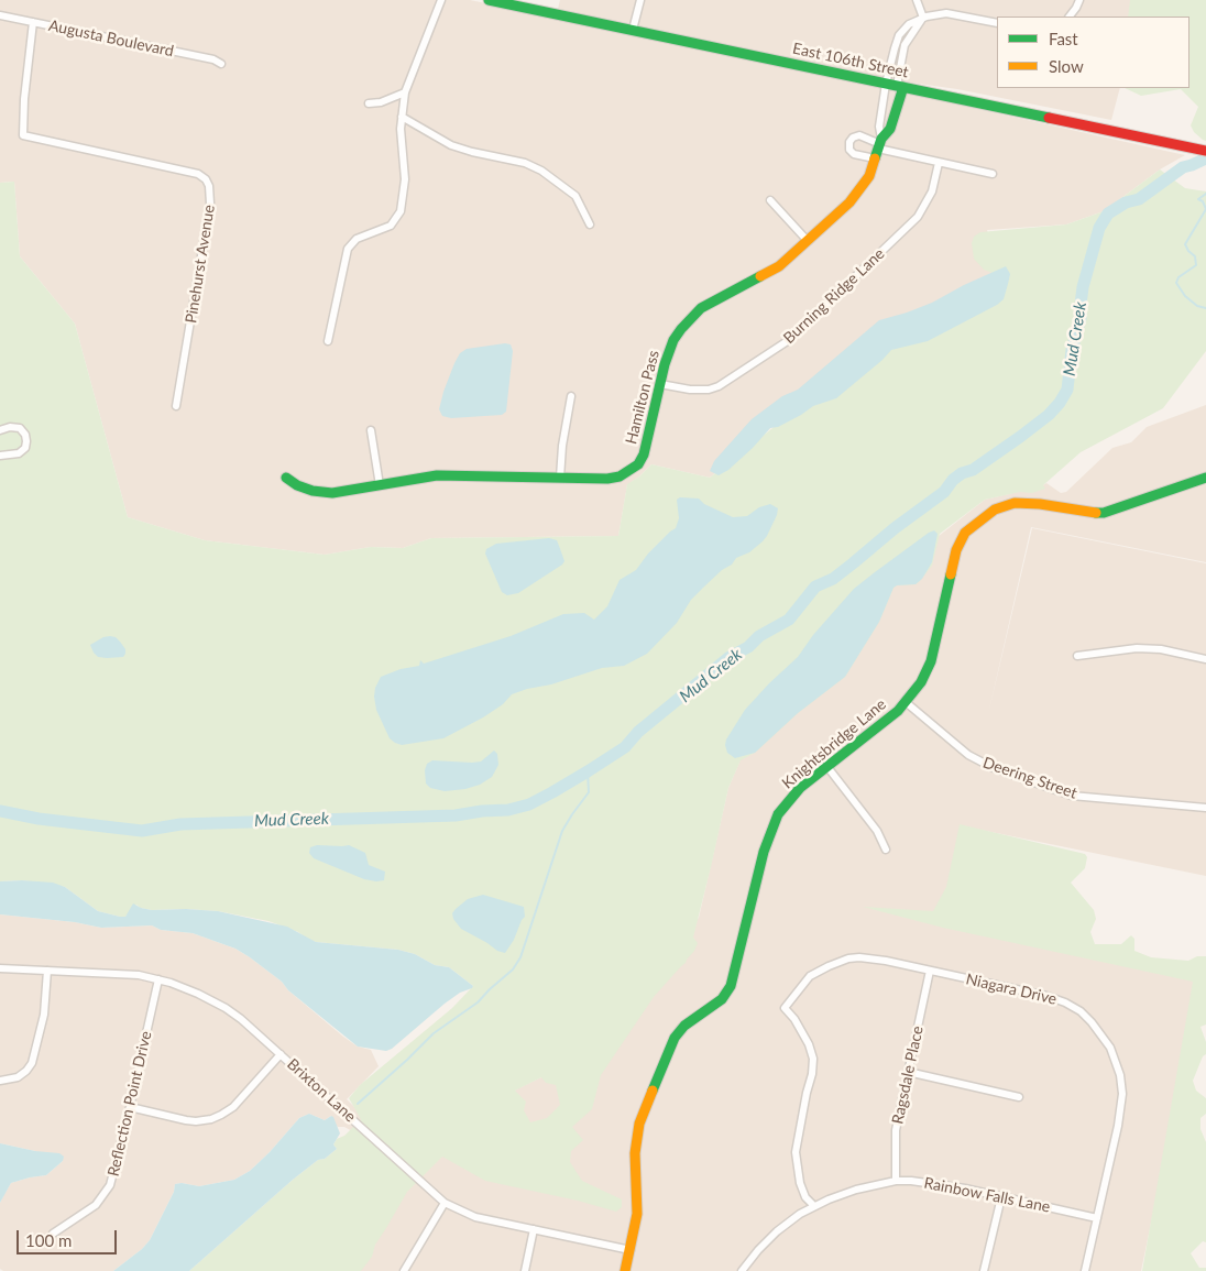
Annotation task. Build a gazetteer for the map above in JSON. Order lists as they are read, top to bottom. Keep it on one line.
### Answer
{"streets":{"street":["Augusta Boulevard","East 106th Street","Pinehurst Avenue","Burning Ridge Lane","Hamilton Pass","Knightsbridge Lane","Deering Street","Niagara Drive","Ragsdale Place","Brixton Lane","Reflection Point Drive","Rainbow Falls Lane"]},"crossings":[["Augusta Boulevard","Pinehurst Avenue"],["East 106th Street","Hamilton Pass"],["Burning Ridge Lane","Hamilton Pass"],["Knightsbridge Lane","Deering Street"],["Knightsbridge Lane","Brixton Lane"],["Niagara Drive","Ragsdale Place"],["Niagara Drive","Rainbow Falls Lane"],["Ragsdale Place","Rainbow Falls Lane"],["Brixton Lane","Reflection Point Drive"]],"water":["Mud Creek"],"legend":["Fast","Slow"],"scale_bar":"100 m"}
